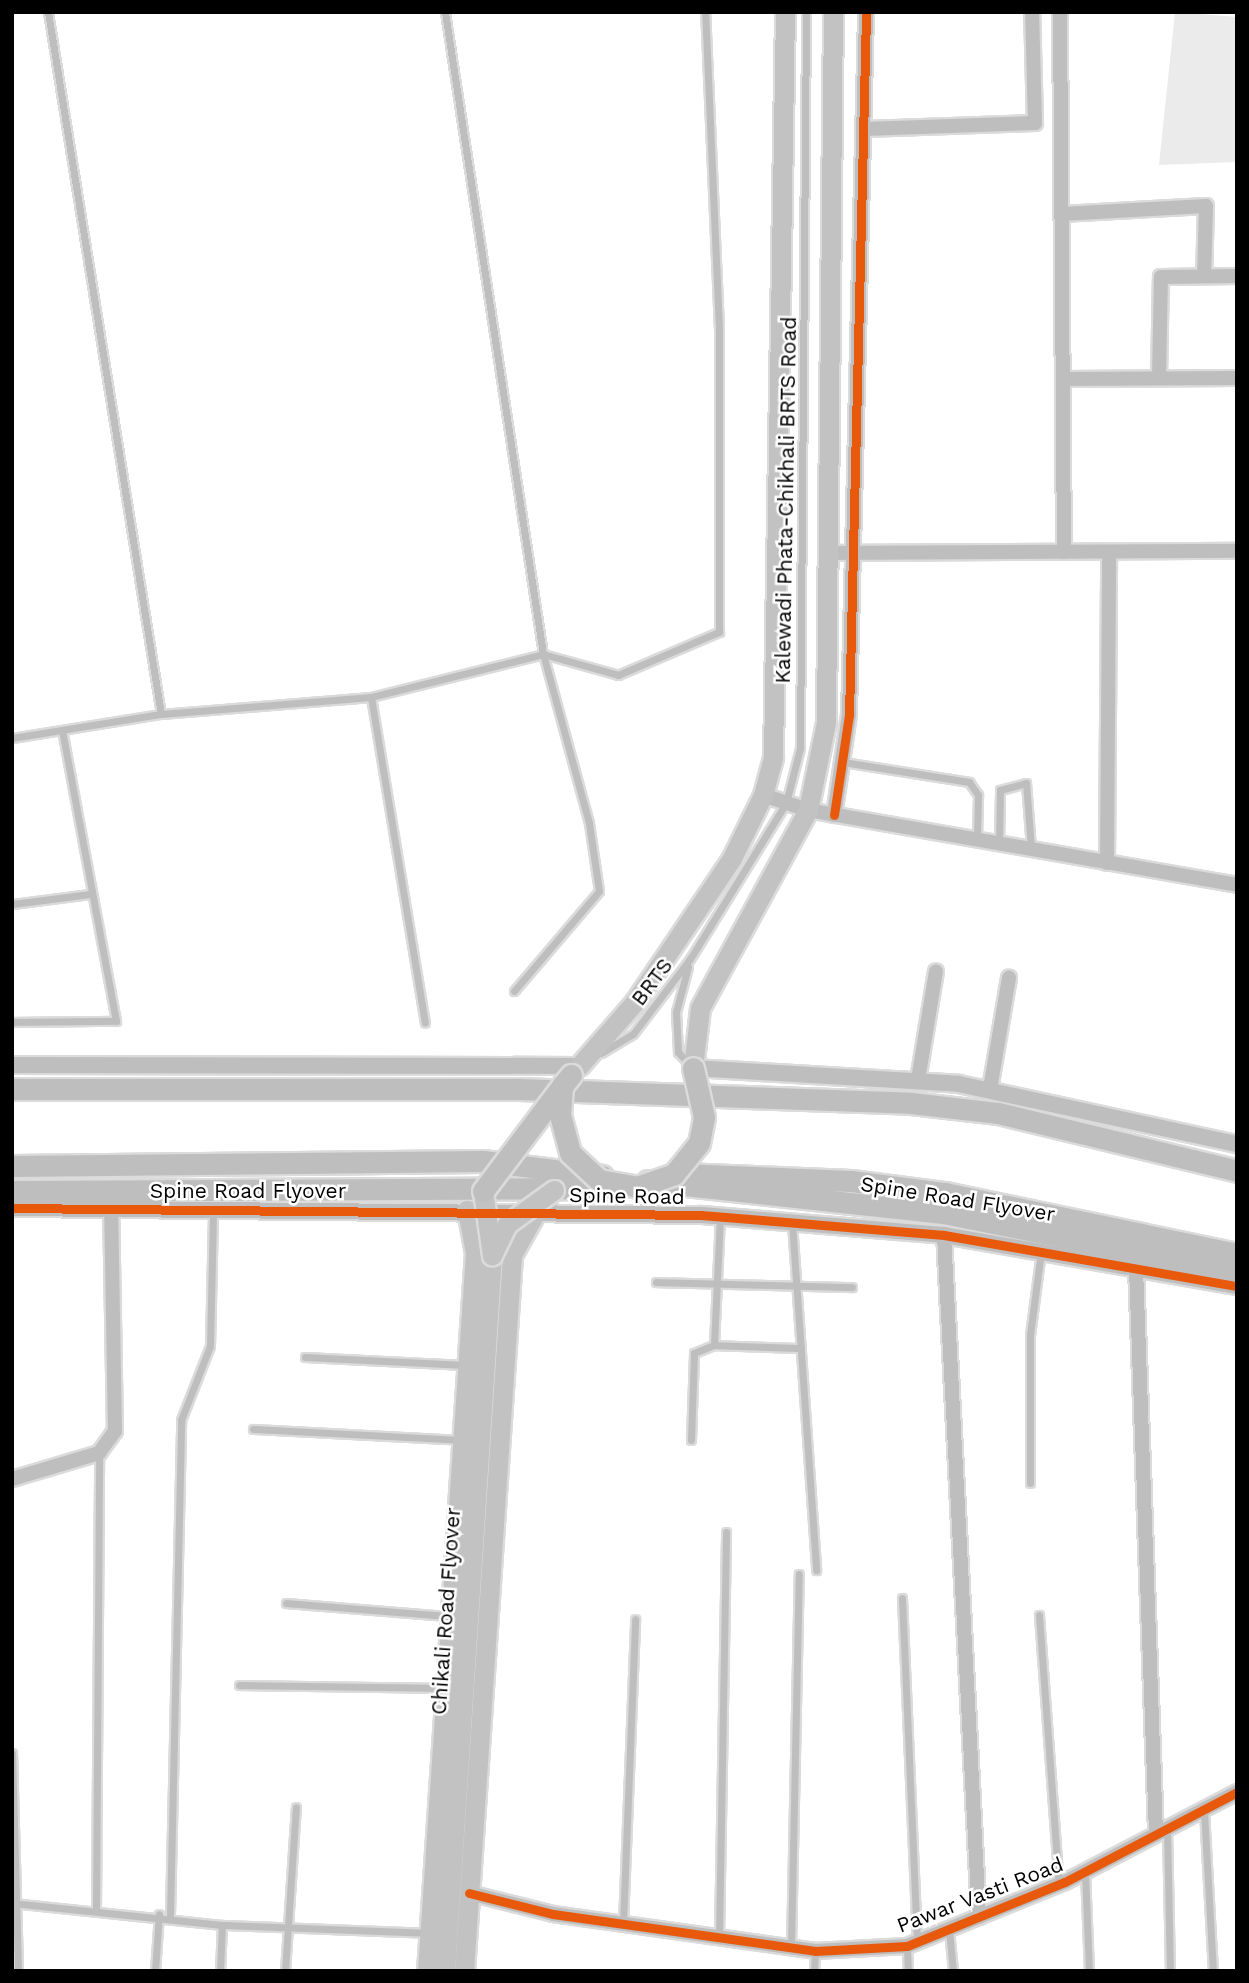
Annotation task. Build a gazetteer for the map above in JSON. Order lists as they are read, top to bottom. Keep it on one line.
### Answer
{"streets":{"main road":["Spine Road Flyover","Spine Road","Chikali Road Flyover"],"street":["Pawar Vasti Road"],"lane":["Kalewadi Phata-Chikhali BRTS Road","BRTS"]},"crossings":[["Kalewadi Phata-Chikhali BRTS Road","BRTS"],["Spine Road Flyover","Chikali Road Flyover"]]}
